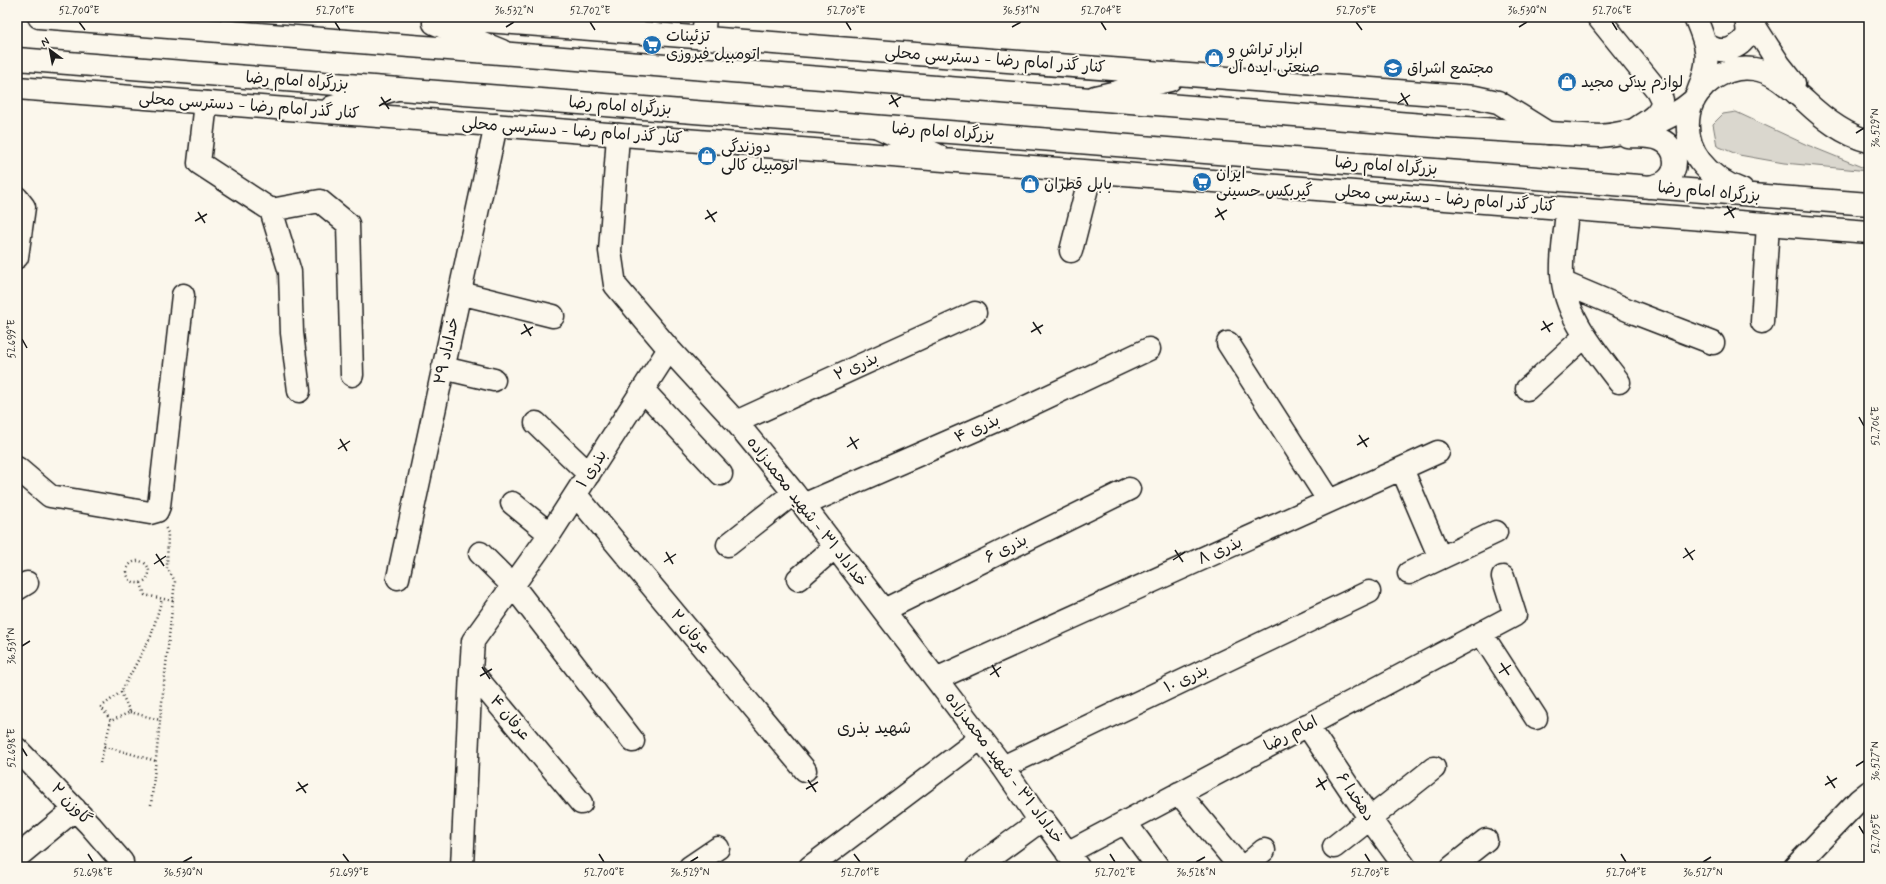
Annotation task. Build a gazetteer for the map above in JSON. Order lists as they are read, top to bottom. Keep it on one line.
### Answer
{"streets":{"main road":["کنار گذر امام رضا - دسترسی محلی","بزرگراه امام رضا","خداداد ۲۹","بذری ۲","بذری ۴","بذری ۱","خداداد ۳۱ - شهید محمدزاده","بذری ۶","بذری ۸","عرفان ۲","بذری ۱۰","عرفان ۴","امام رضا","دهخدا ۶","گاوزن ۲"]},"crossings":[["کنار گذر امام رضا - دسترسی محلی","خداداد ۲۹"],["کنار گذر امام رضا - دسترسی محلی","خداداد ۳۱ - شهید محمدزاده"],["بزرگراه امام رضا","خداداد ۳۱ - شهید محمدزاده"],["بذری ۲","خداداد ۳۱ - شهید محمدزاده"],["بذری ۴","خداداد ۳۱ - شهید محمدزاده"],["بذری ۱","خداداد ۳۱ - شهید محمدزاده"],["بذری ۱","عرفان ۲"],["خداداد ۳۱ - شهید محمدزاده","بذری ۶"],["خداداد ۳۱ - شهید محمدزاده","بذری ۸"],["خداداد ۳۱ - شهید محمدزاده","بذری ۱۰"],["خداداد ۳۱ - شهید محمدزاده","امام رضا"],["امام رضا","دهخدا ۶"]],"districts":["شهید بذری"],"places":{"supermarket":["تزئینات اتومبیل فیروزی","ایران گیربکس حسینی"],"shop":["ابزار تراش و صنعتی ایده آل","لوازم یدکی مجید","دوزندگی اتومبیل کالی","بابل قطران"],"school or university":["مجتمع اشراق"]},"north":"top left","coordinates":["52.700°E","52.701°E","36.532°N","52.702°E","52.703°E","36.531°N","52.704°E","52.705°E","36.530°N","52.706°E","36.529°N","52.699°E","52.698°E","36.527°N","36.528°N"]}
